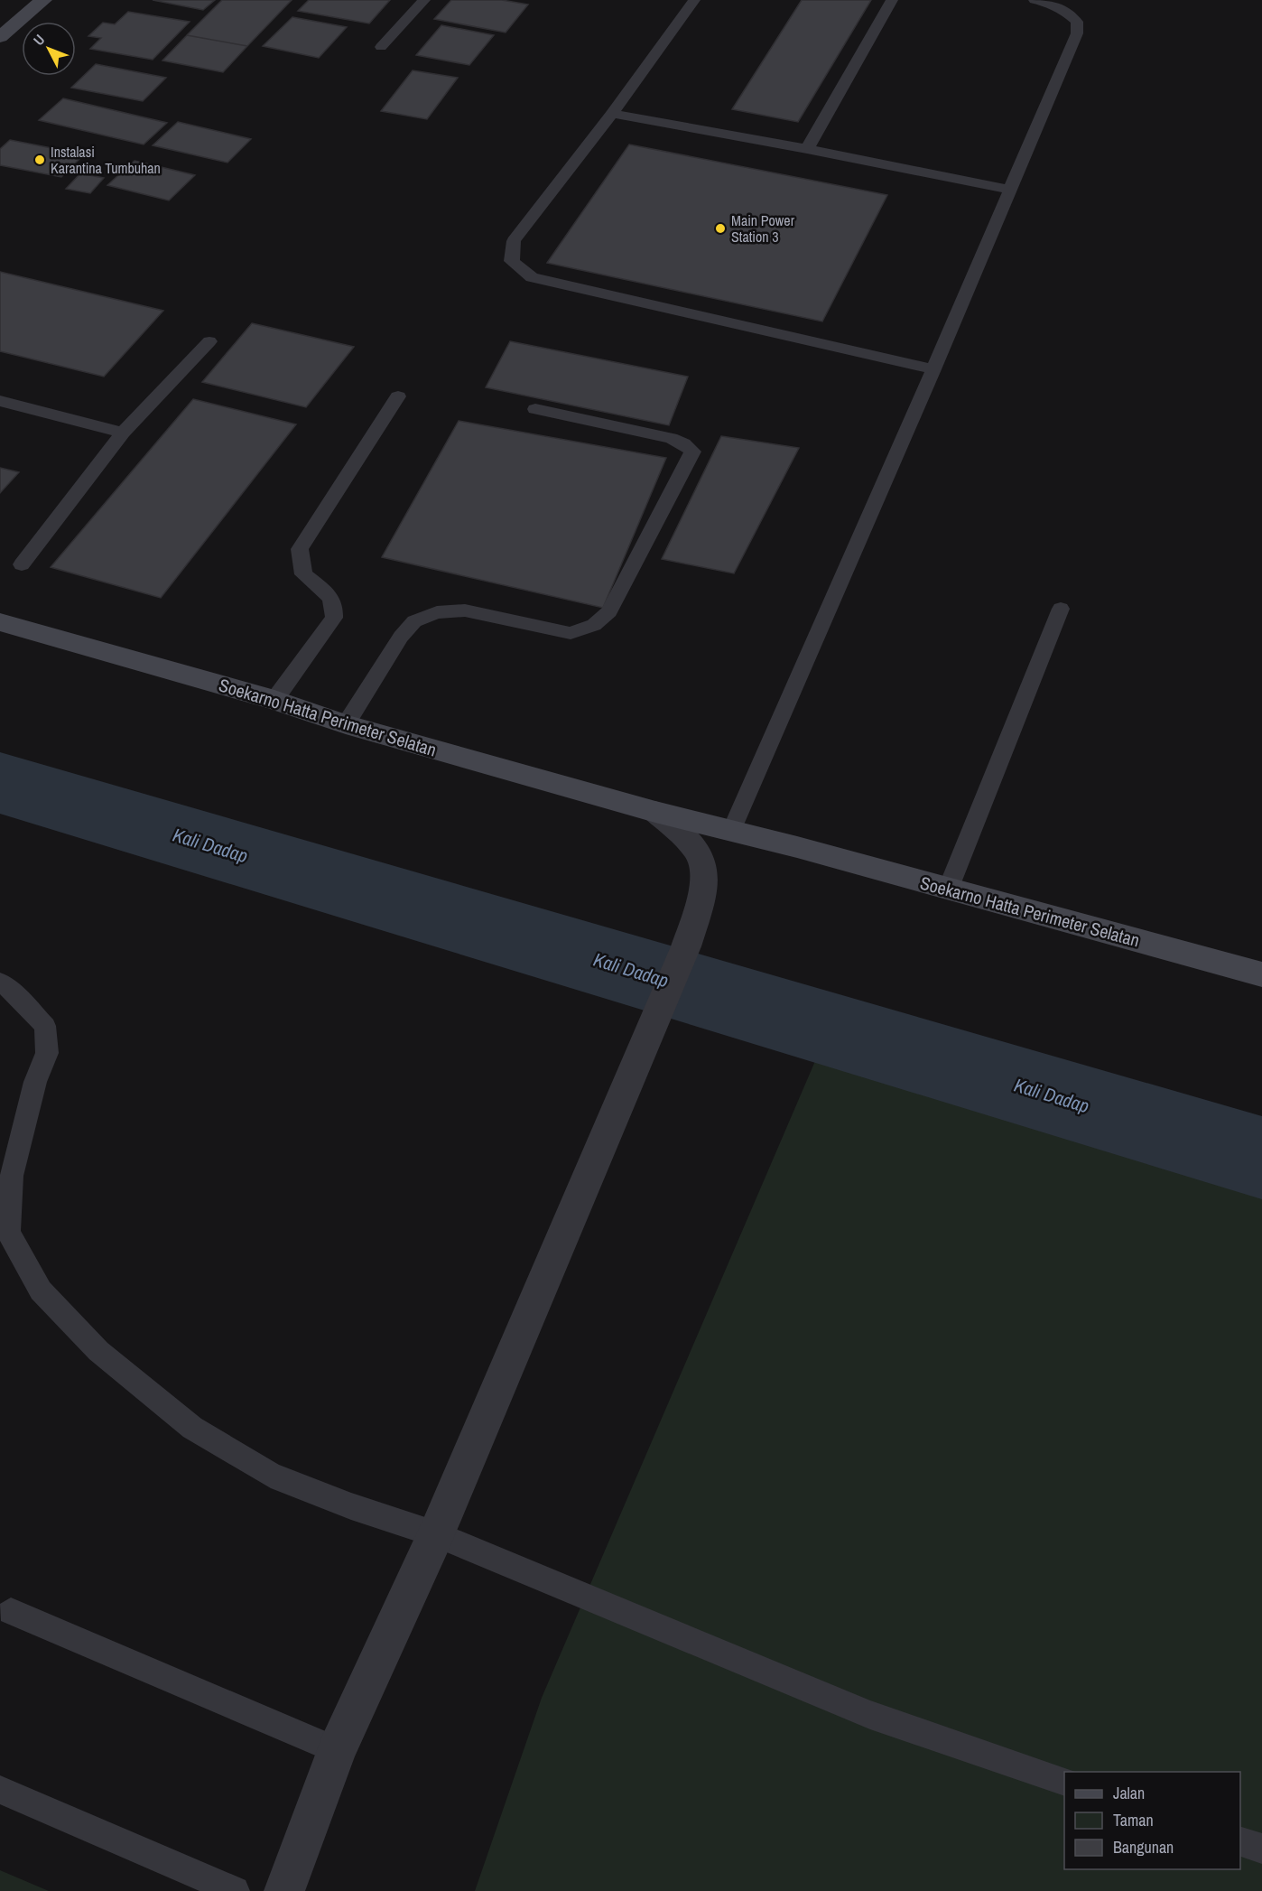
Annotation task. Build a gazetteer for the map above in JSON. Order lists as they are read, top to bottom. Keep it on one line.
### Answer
{"streets":{"main road":["Soekarno Hatta Perimeter Selatan"]},"water":["Kali Dadap"],"places":["Instalasi Karantina Tumbuhan","Main Power Station 3"],"legend":["Jalan","Taman","Bangunan"],"north":"top left"}
